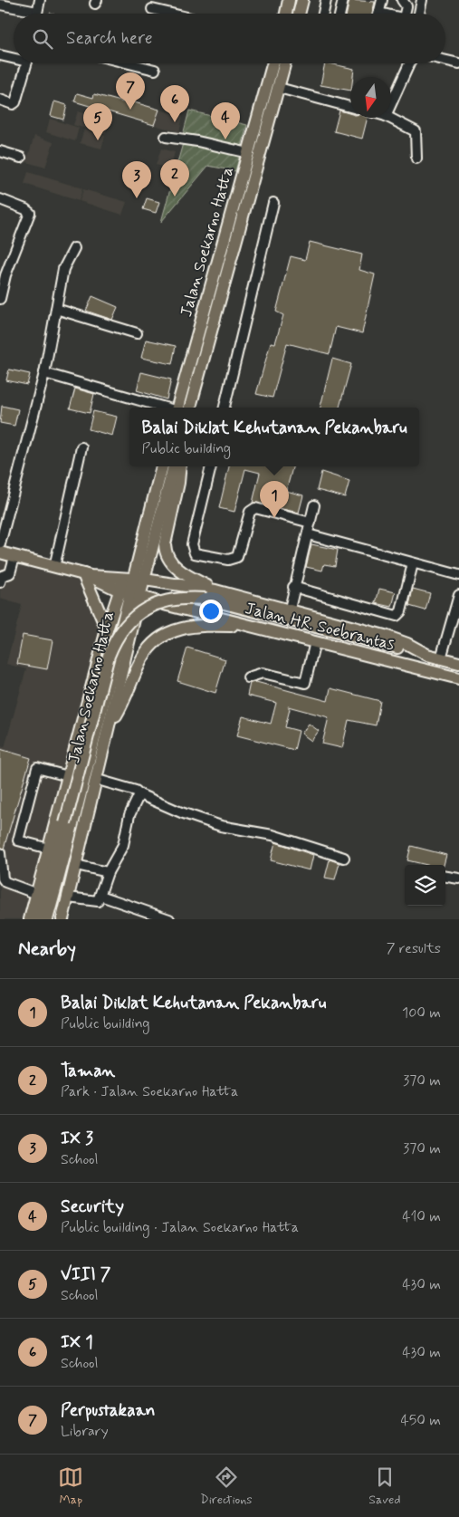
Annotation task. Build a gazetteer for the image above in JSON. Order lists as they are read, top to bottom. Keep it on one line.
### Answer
{"streets":{"main road":["Jalan Soekarno Hatta","Jalan HR. Soebrantas"]},"crossings":[["Jalan Soekarno Hatta","Jalan HR. Soebrantas"]],"north":"bottom","page":{"search":"Search here","pins":["7","6","4","5","2","3","1"],"popup":["Balai Diklat Kehutanan Pekanbaru","Public building"],"heading":["Nearby","7 results"],"list":[{"mark":"1","name":"Balai Diklat Kehutanan Pekanbaru","note":"Public building","value":"100 m"},{"mark":"2","name":"Taman","note":"Park · Jalan Soekarno Hatta","value":"370 m"},{"mark":"3","name":"IX 3","note":"School","value":"370 m"},{"mark":"4","name":"Security","note":"Public building · Jalan Soekarno Hatta","value":"410 m"},{"mark":"5","name":"VIII 7","note":"School","value":"430 m"},{"mark":"6","name":"IX 1","note":"School","value":"430 m"},{"mark":"7","name":"Perpustakaan","note":"Library","value":"450 m"}],"nav":["Map","Directions","Saved"]}}
